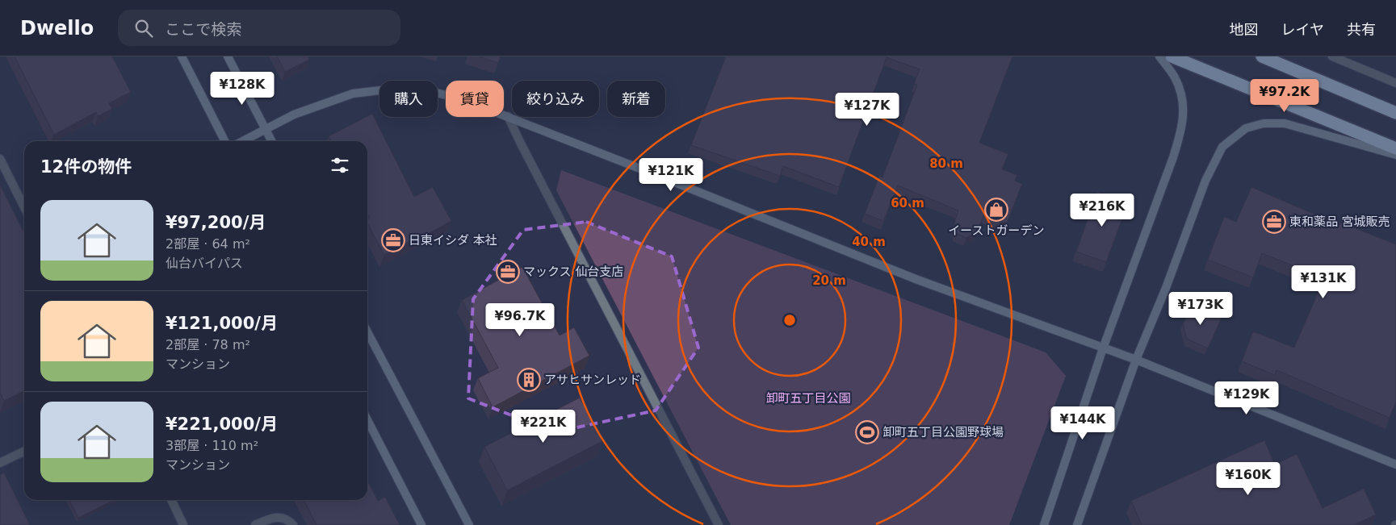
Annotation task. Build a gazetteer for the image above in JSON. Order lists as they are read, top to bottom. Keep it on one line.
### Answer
{"parks":["卸町五丁目公園"],"places":{"shop":["イーストガーデン"],"office":["東和薬品 宮城販売","日東イシダ 本社","マックス 仙台支店"],"building":["アサヒサンレッド"],"sports":["卸町五丁目公園野球場"]},"page":{"header":"Dwello","search":"ここで検索","nav":["地図","レイヤ","共有"],"price":["¥128K","¥97.2K","¥127K","¥121K","¥216K","¥131K","¥173K","¥96.7K","¥129K","¥144K","¥221K","¥160K"],"chip":["購入","賃貸","絞り込み","新着"],"heading":"12件の物件","list":[{"name":"¥97,200/月","note":"2部屋 · 64 m² · 仙台バイパス"},{"name":"¥121,000/月","note":"2部屋 · 78 m² · マンション"},{"name":"¥221,000/月","note":"3部屋 · 110 m² · マンション"}]},"rings":["80 m","60 m","40 m","20 m"]}
